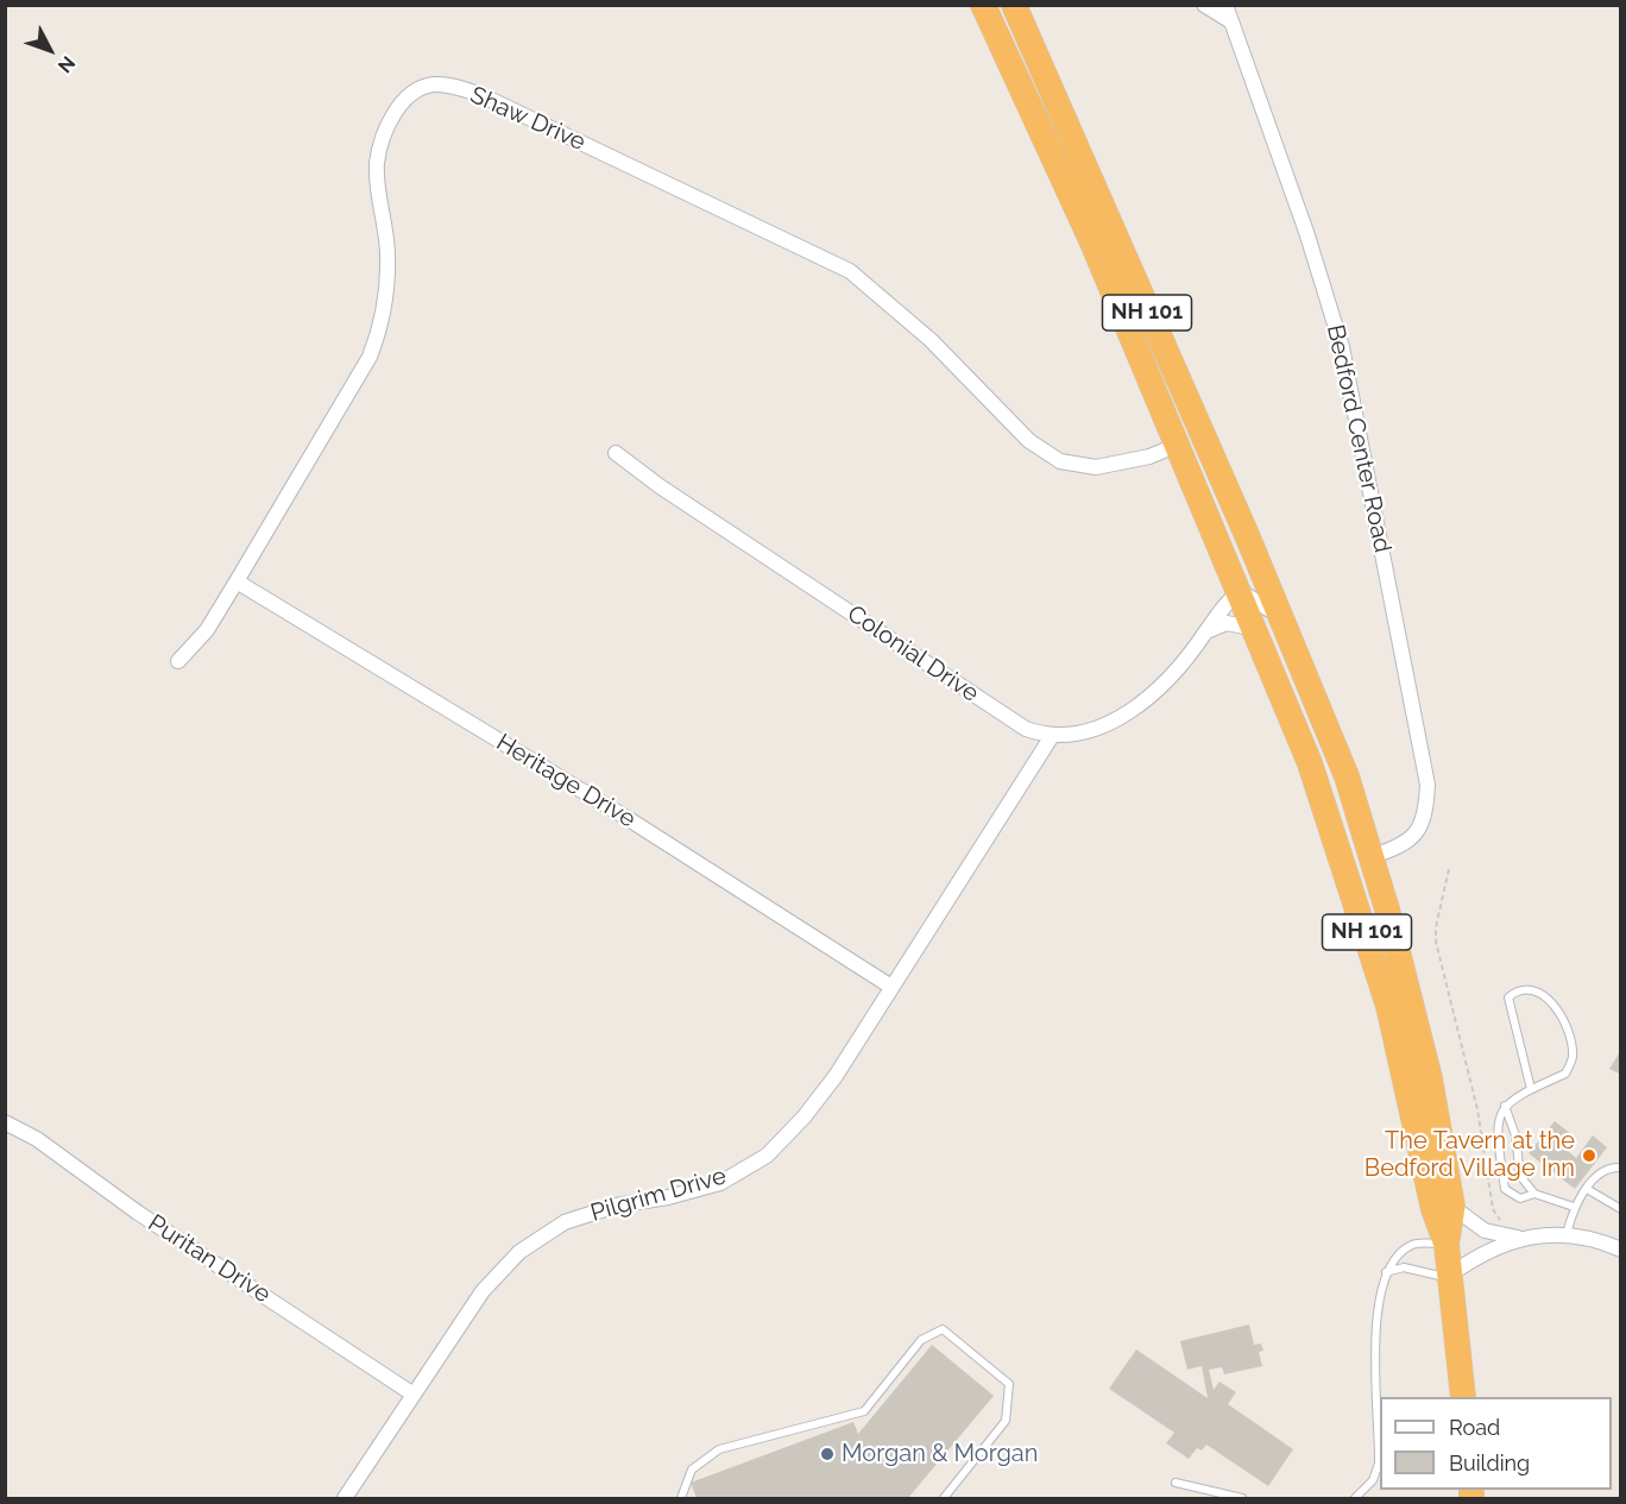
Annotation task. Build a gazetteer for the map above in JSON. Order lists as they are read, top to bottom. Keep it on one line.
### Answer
{"streets":{"highway":["NH 101"],"street":["Shaw Drive","Bedford Center Road","Colonial Drive","Heritage Drive","Pilgrim Drive","Puritan Drive"]},"crossings":[["Shaw Drive","NH 101"],["Shaw Drive","Heritage Drive"],["NH 101","Bedford Center Road"],["NH 101","Colonial Drive"],["Colonial Drive","Pilgrim Drive"],["Heritage Drive","Pilgrim Drive"],["Pilgrim Drive","Puritan Drive"]],"places":["The Tavern at the Bedford Village Inn","Morgan & Morgan"],"legend":["Road","Building"],"north":"bottom right"}
